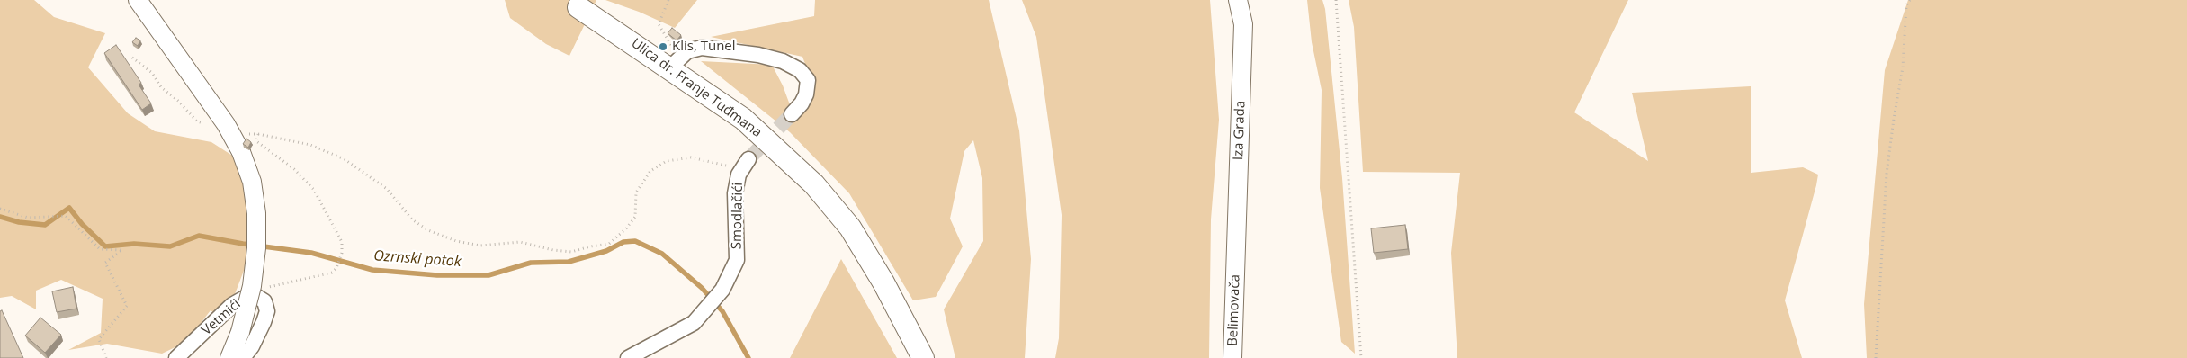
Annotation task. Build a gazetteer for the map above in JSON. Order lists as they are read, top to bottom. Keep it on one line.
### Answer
{"streets":{"main road":["Ulica dr. Franje Tuđmana"],"street":["Iza Grada","Smodlačići","Belimovača","Vetmići"]},"crossings":[["Iza Grada","Belimovača"]],"water":["Ozrnski potok"],"places":["Klis, Tunel"]}
